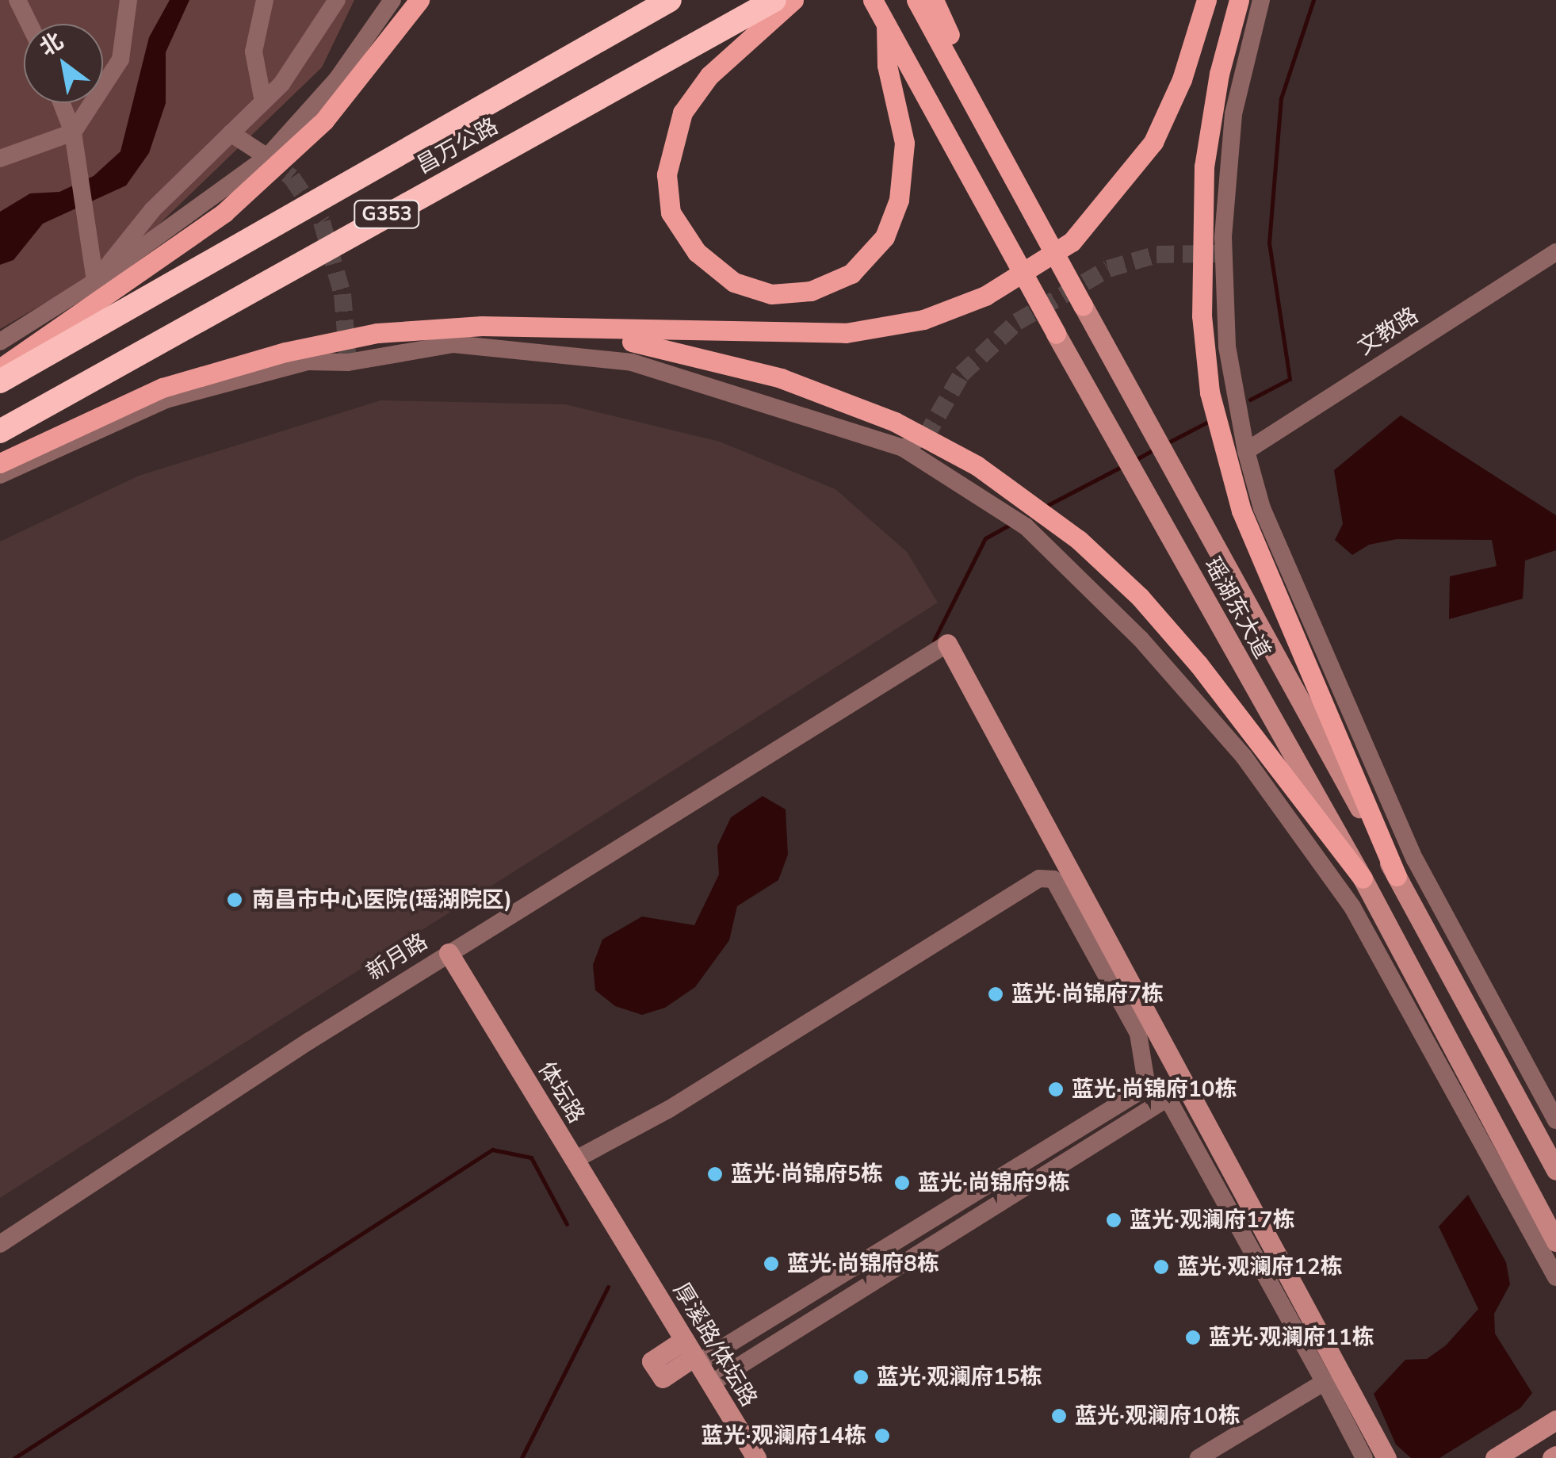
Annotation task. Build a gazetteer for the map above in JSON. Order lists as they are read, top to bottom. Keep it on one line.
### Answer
{"streets":{"highway":["昌万公路","G353"],"main road":["瑶湖东大道","体坛路","厚溪路/体坛路"],"street":["文教路","新月路"]},"crossings":[["新月路","体坛路"],["体坛路","厚溪路/体坛路"]],"places":["南昌市中心医院(瑶湖院区)","蓝光·尚锦府7栋","蓝光·尚锦府10栋","蓝光·尚锦府5栋","蓝光·尚锦府9栋","蓝光·观澜府17栋","蓝光·尚锦府8栋","蓝光·观澜府12栋","蓝光·观澜府11栋","蓝光·观澜府15栋","蓝光·观澜府10栋","蓝光·观澜府14栋"],"north":"top left"}
